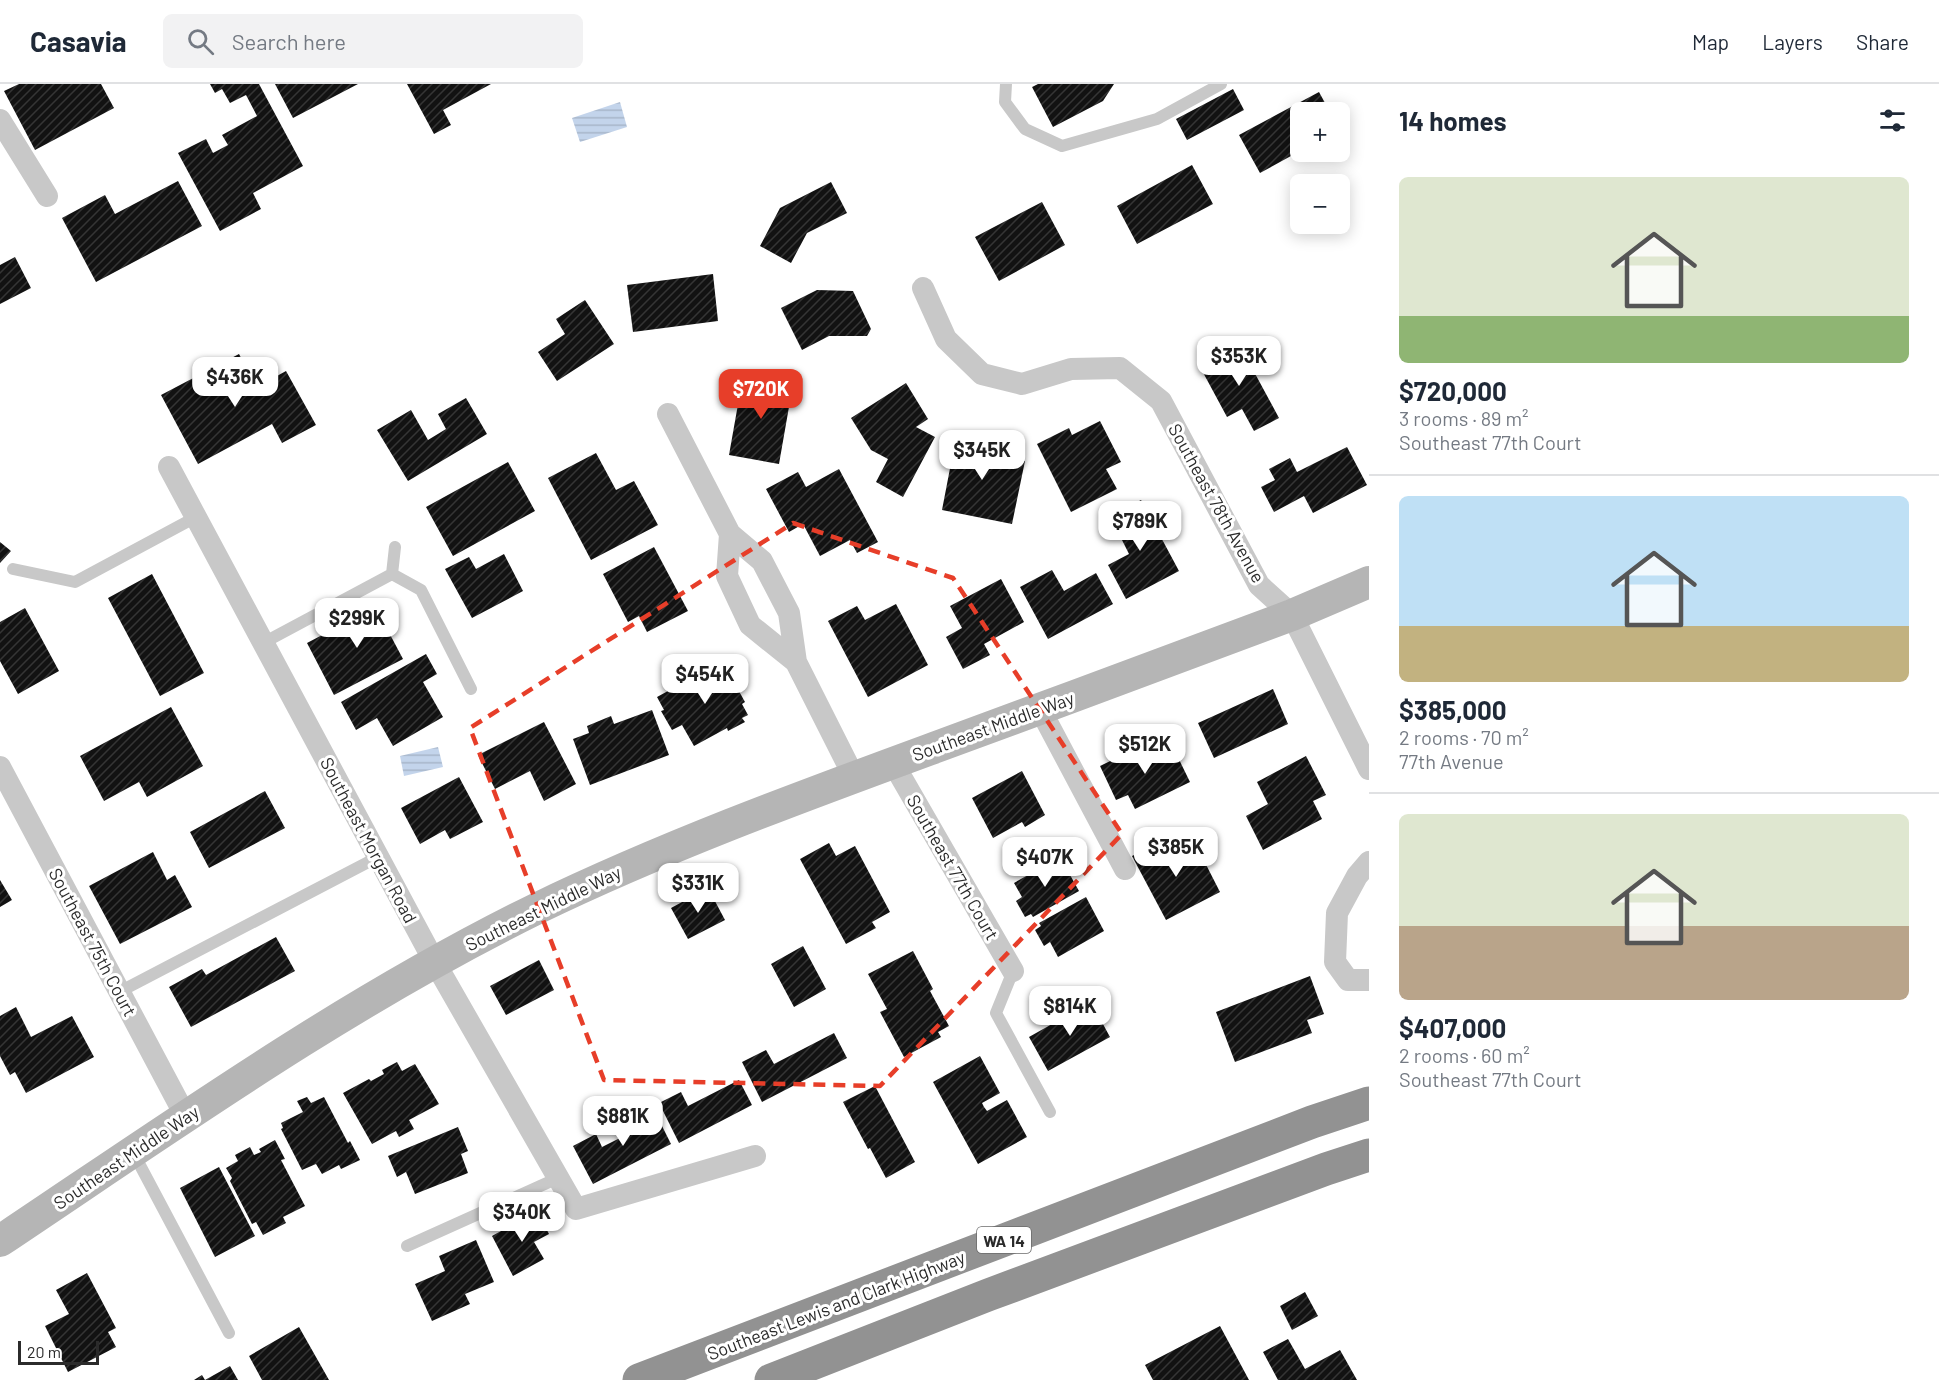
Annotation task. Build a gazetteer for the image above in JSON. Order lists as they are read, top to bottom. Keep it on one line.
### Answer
{"streets":{"highway":["WA 14","Southeast Lewis and Clark Highway"],"street":["Southeast 78th Avenue","Southeast Middle Way","Southeast Morgan Road","Southeast 77th Court","Southeast 75th Court"]},"crossings":[["Southeast 78th Avenue","Southeast Middle Way"],["Southeast Middle Way","Southeast Morgan Road"],["Southeast Middle Way","Southeast 77th Court"],["Southeast Middle Way","Southeast 75th Court"]],"scale_bar":"20 m","page":{"header":"Casavia","search":"Search here","nav":["Map","Layers","Share"],"heading":"14 homes","map_buttons":["+","−"],"list":[{"name":"$720,000","note":"3 rooms · 89 m² · Southeast 77th Court"},{"name":"$385,000","note":"2 rooms · 70 m² · 77th Avenue"},{"name":"$407,000","note":"2 rooms · 60 m² · Southeast 77th Court"}],"price":["$353K","$436K","$720K","$345K","$789K","$299K","$454K","$512K","$385K","$407K","$331K","$814K","$881K","$340K"],"scale":"20 m"}}
